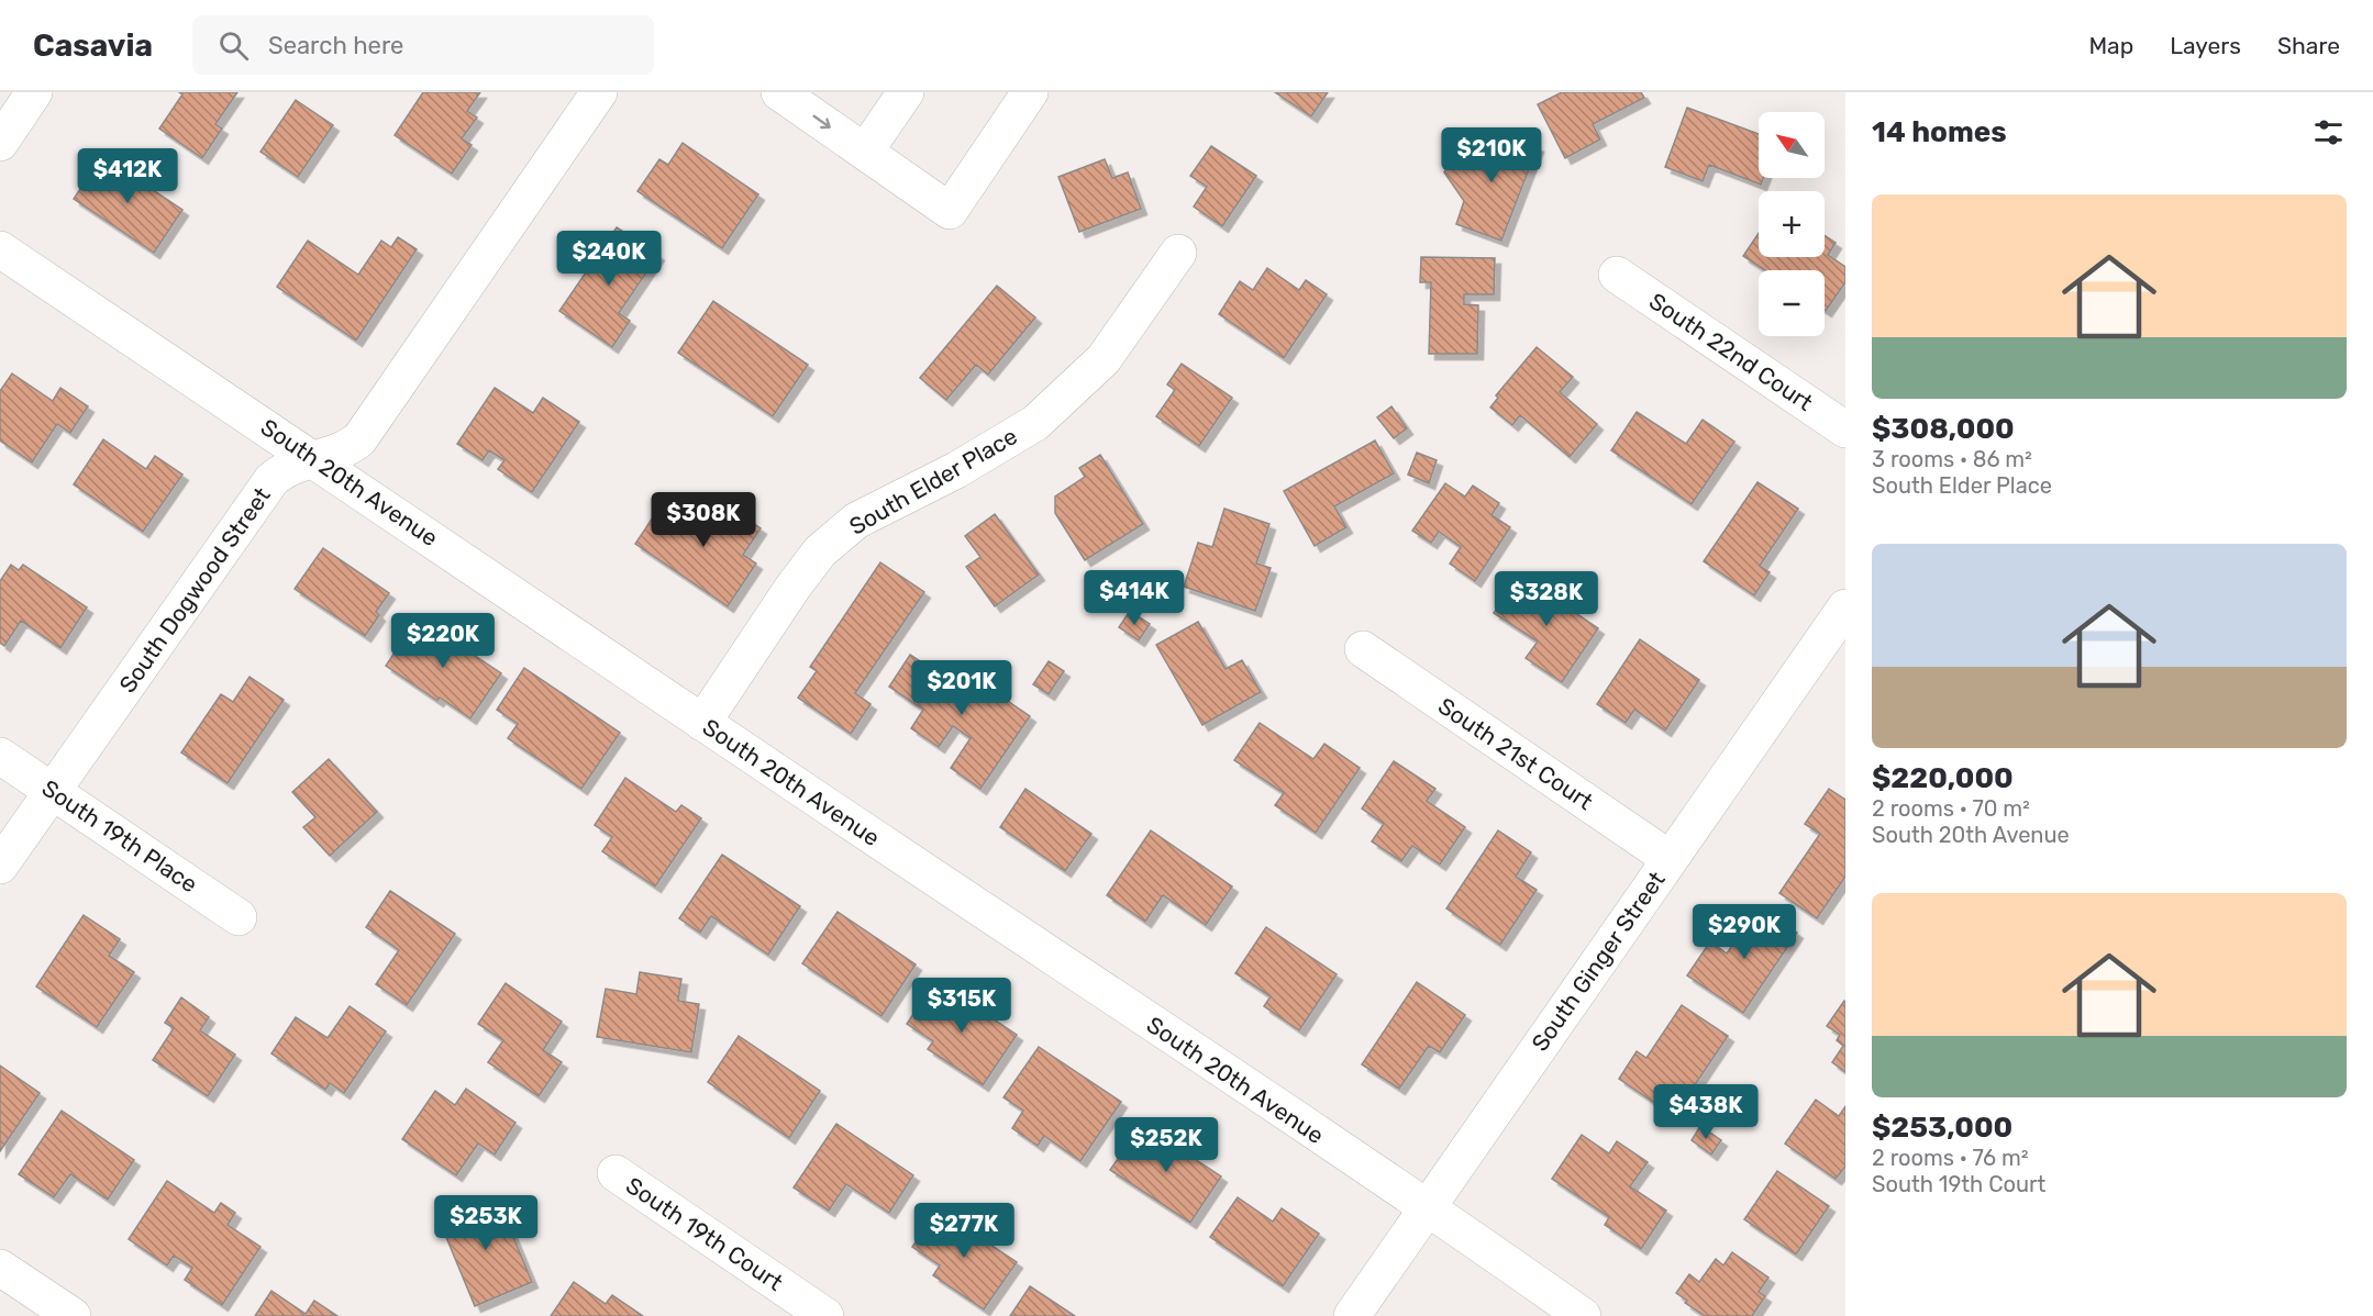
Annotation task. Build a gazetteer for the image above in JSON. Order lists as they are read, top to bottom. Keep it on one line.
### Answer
{"streets":{"street":["South 22nd Court","South Elder Place","South 20th Avenue","South Dogwood Street","South 21st Court","South 19th Place","South Ginger Street","South 19th Court"]},"crossings":[["South Elder Place","South 20th Avenue"],["South 20th Avenue","South Dogwood Street"],["South 20th Avenue","South Ginger Street"],["South Dogwood Street","South 19th Place"],["South 21st Court","South Ginger Street"]],"north":"top left","page":{"header":"Casavia","search":"Search here","nav":["Map","Layers","Share"],"heading":"14 homes","map_buttons":["+","−"],"price":["$210K","$412K","$240K","$308K","$414K","$328K","$220K","$201K","$290K","$315K","$438K","$252K","$253K","$277K"],"list":[{"name":"$308,000","note":"3 rooms · 86 m² · South Elder Place"},{"name":"$220,000","note":"2 rooms · 70 m² · South 20th Avenue"},{"name":"$253,000","note":"2 rooms · 76 m² · South 19th Court"}]}}
